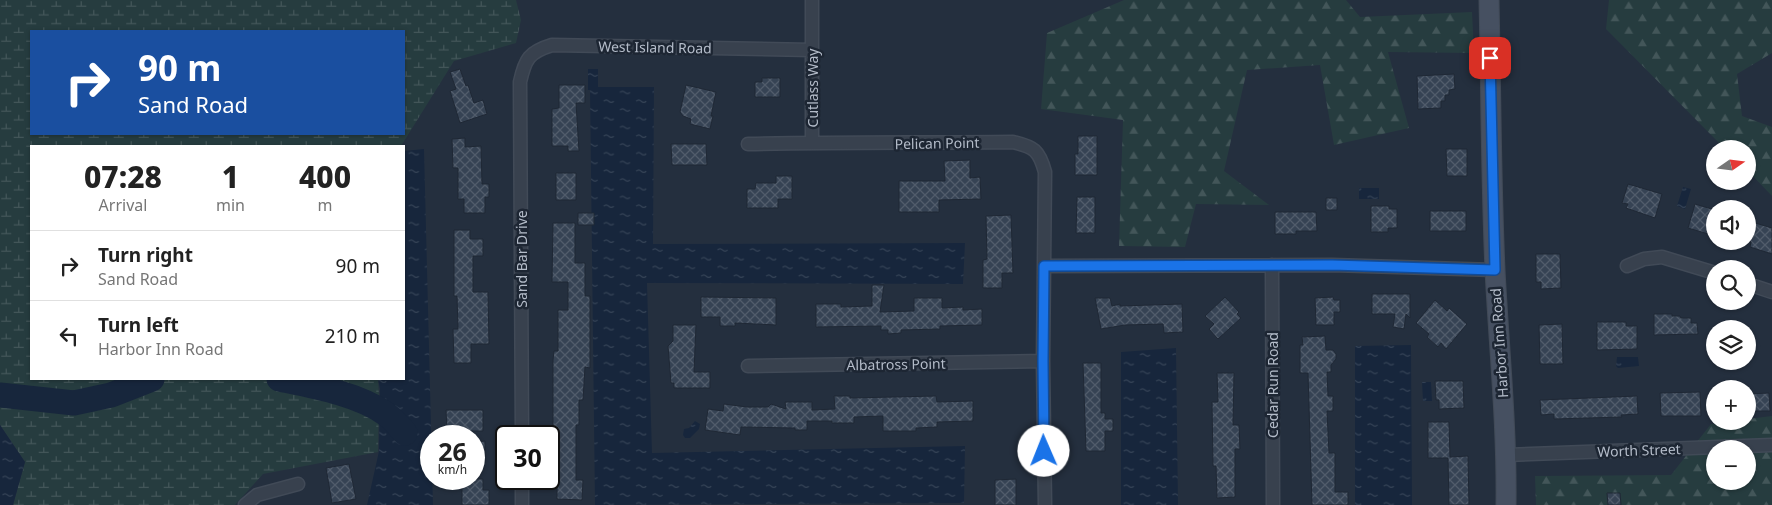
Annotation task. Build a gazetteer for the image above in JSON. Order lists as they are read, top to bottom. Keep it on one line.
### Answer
{"streets":{"main road":["Harbor Inn Road"],"street":["West Island Road","Cutlass Way","Pelican Point","Sand Bar Drive","Albatross Point","Cedar Run Road","Worth Street"]},"crossings":[["West Island Road","Cutlass Way"],["West Island Road","Sand Bar Drive"],["Cutlass Way","Pelican Point"],["Harbor Inn Road","Worth Street"]],"north":"right","page":{"turn":["90 m","Sand Road"],"map_buttons":["+","−"],"eta":["07:28","Arrival","1","min","400","m"],"list":[{"name":"Turn right","note":"Sand Road","value":"90 m"},{"name":"Turn left","note":"Harbor Inn Road","value":"210 m"}],"speed":"26 km/h","limit":"30"}}
